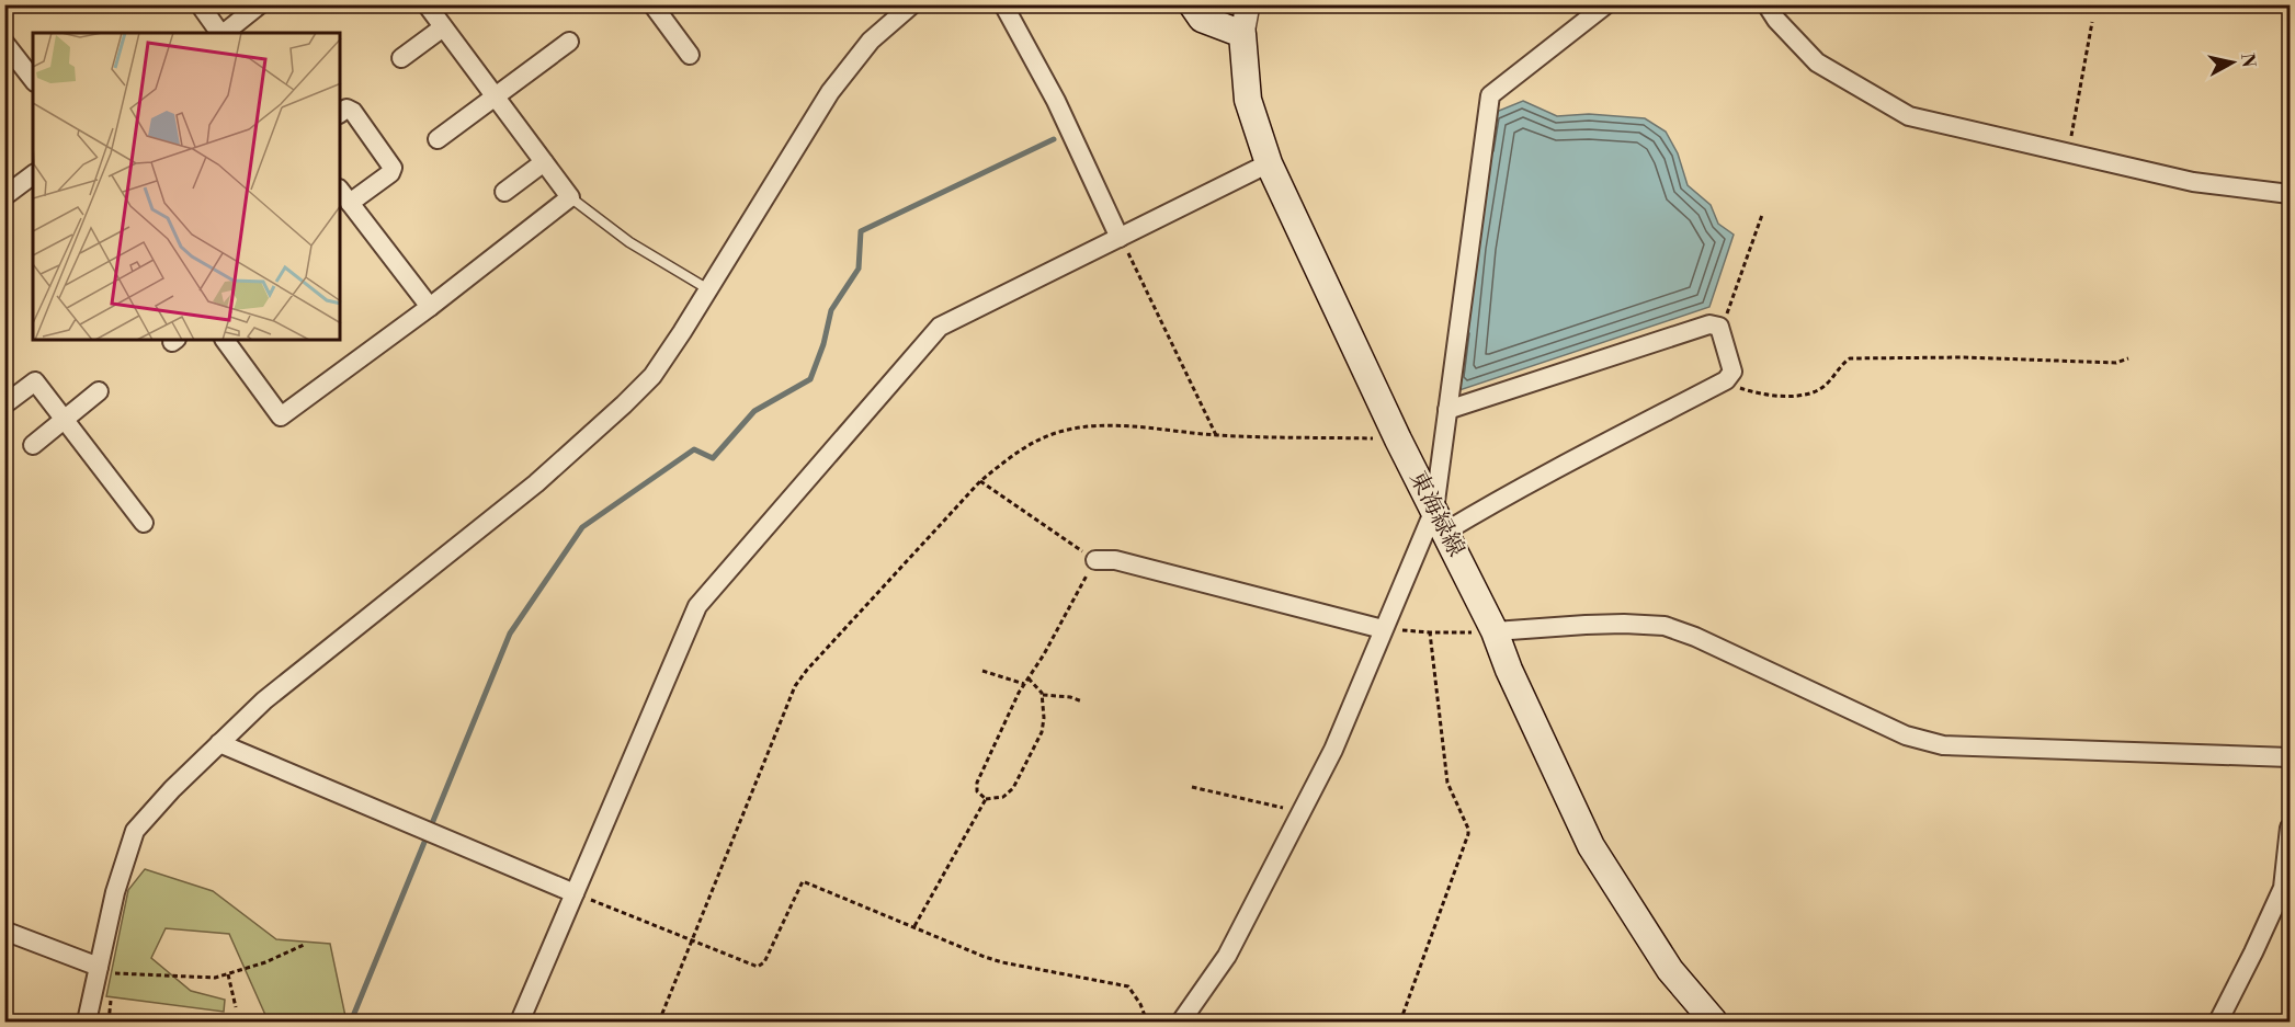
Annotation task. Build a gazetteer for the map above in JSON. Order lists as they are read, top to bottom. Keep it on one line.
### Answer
{"streets":{"main road":["東海緑線"]},"north":"right"}
